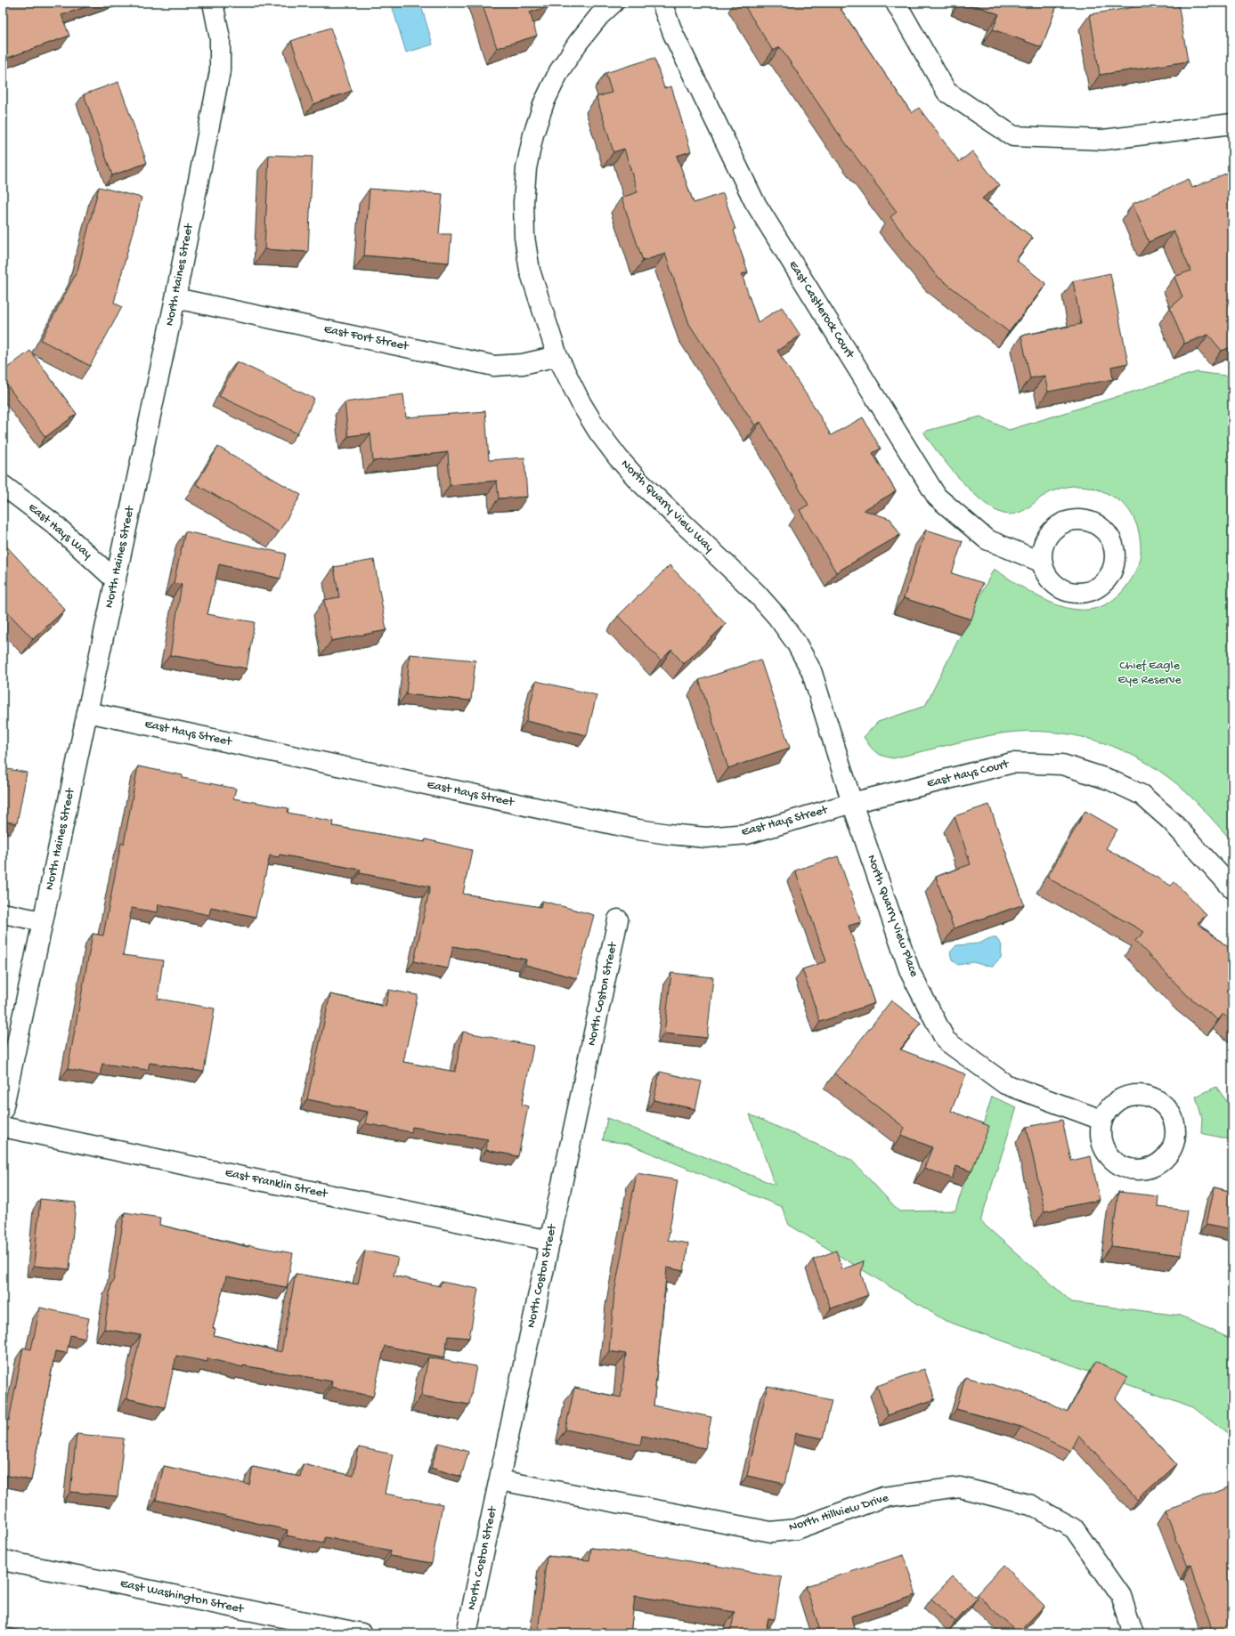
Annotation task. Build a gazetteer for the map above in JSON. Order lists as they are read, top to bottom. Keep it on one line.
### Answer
{"streets":{"street":["North Haines Street","East Castlerock Court","East Fort Street","North Quarry View Way","East Hays Way","East Hays Street","East Hays Court","North Quarry View Place","North Coston Street","East Franklin Street","North Hillview Drive","East Washington Street"]},"crossings":[["North Haines Street","East Fort Street"],["North Haines Street","East Hays Way"],["North Haines Street","East Hays Street"],["East Fort Street","North Quarry View Way"],["North Quarry View Way","East Hays Street"],["North Quarry View Way","East Hays Court"],["North Quarry View Way","North Quarry View Place"],["East Hays Street","East Hays Court"],["East Hays Street","North Quarry View Place"],["East Hays Court","North Quarry View Place"],["North Coston Street","East Franklin Street"],["North Coston Street","North Hillview Drive"]],"parks":["Chief Eagle Eye Reserve"]}
